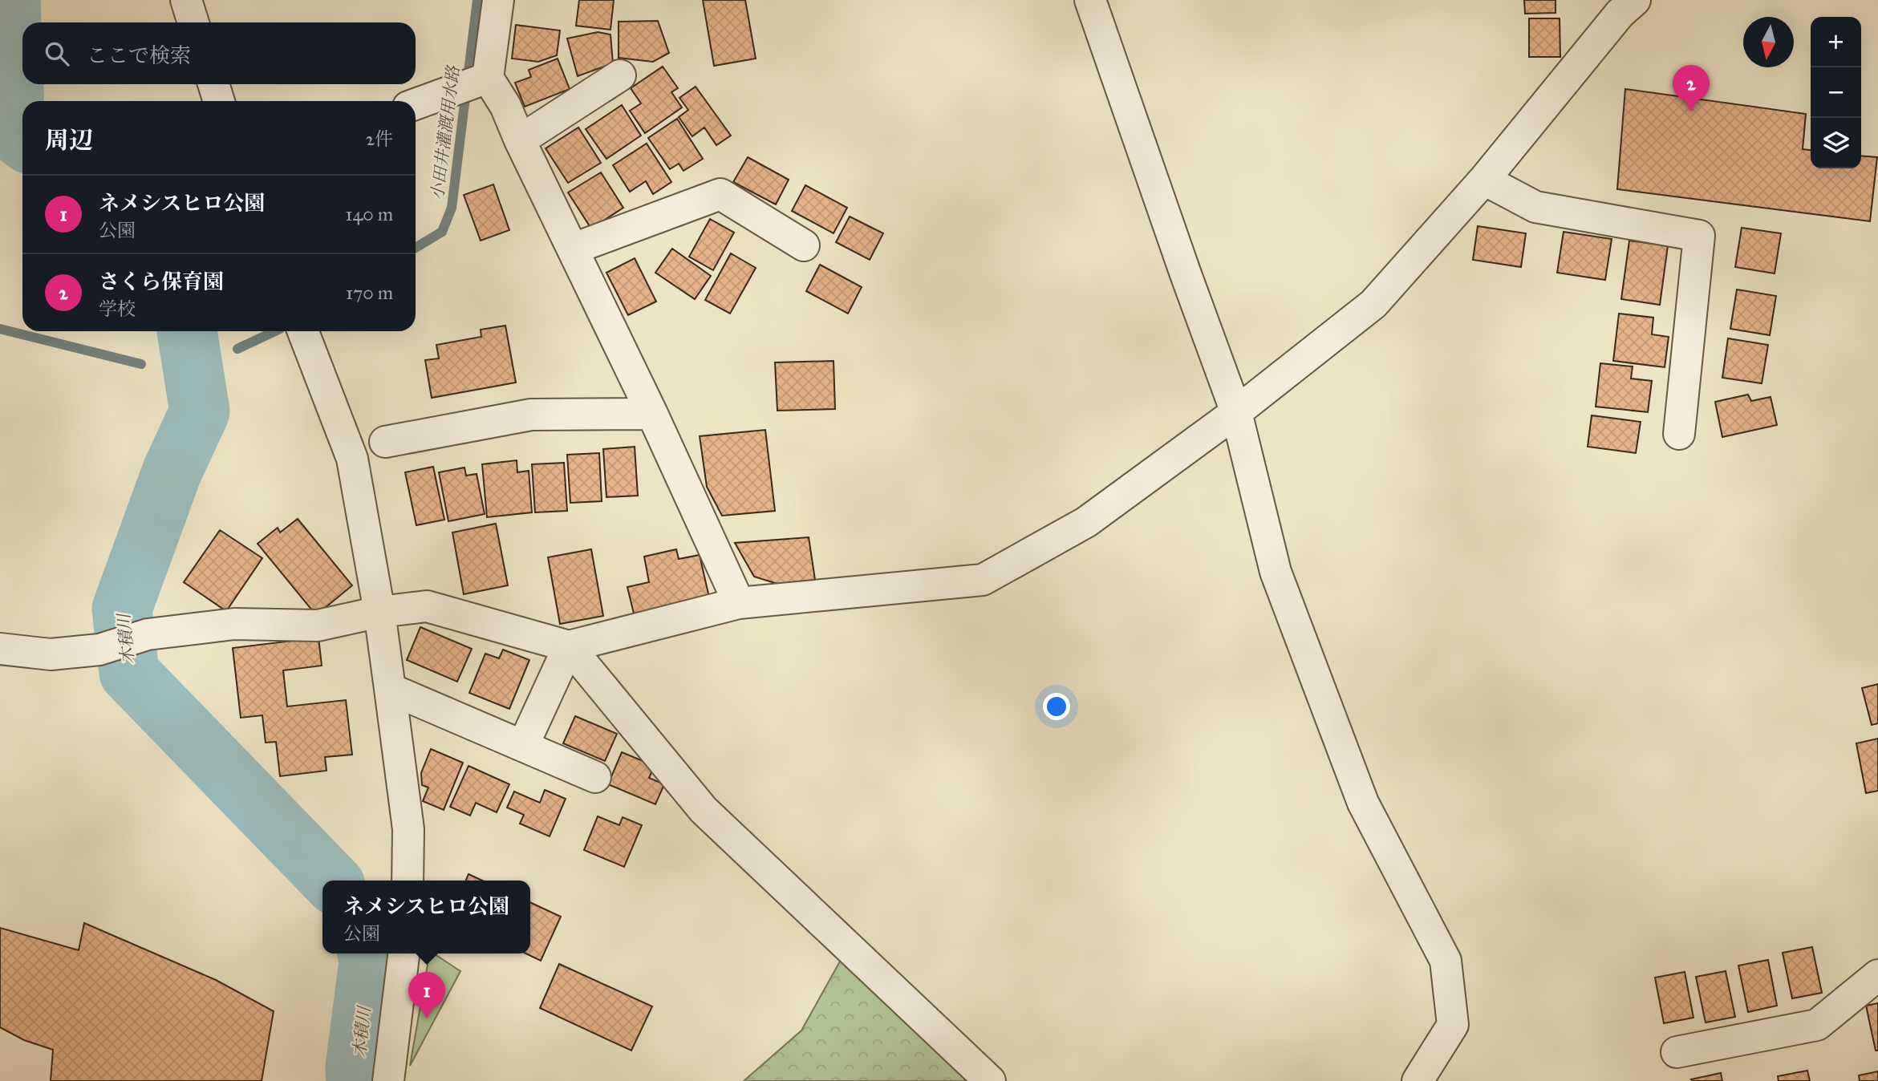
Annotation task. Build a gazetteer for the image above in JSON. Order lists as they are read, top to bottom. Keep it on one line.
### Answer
{"water":["小田井灌漑用水路","木積川"],"north":"bottom","page":{"map_buttons":["+","−"],"search":"ここで検索","pins":["2","1"],"heading":["周辺","2件"],"list":[{"mark":"1","name":"ネメシスヒロ公園","note":"公園","value":"140 m"},{"mark":"2","name":"さくら保育園","note":"学校","value":"170 m"}],"popup":["ネメシスヒロ公園","公園"]}}
